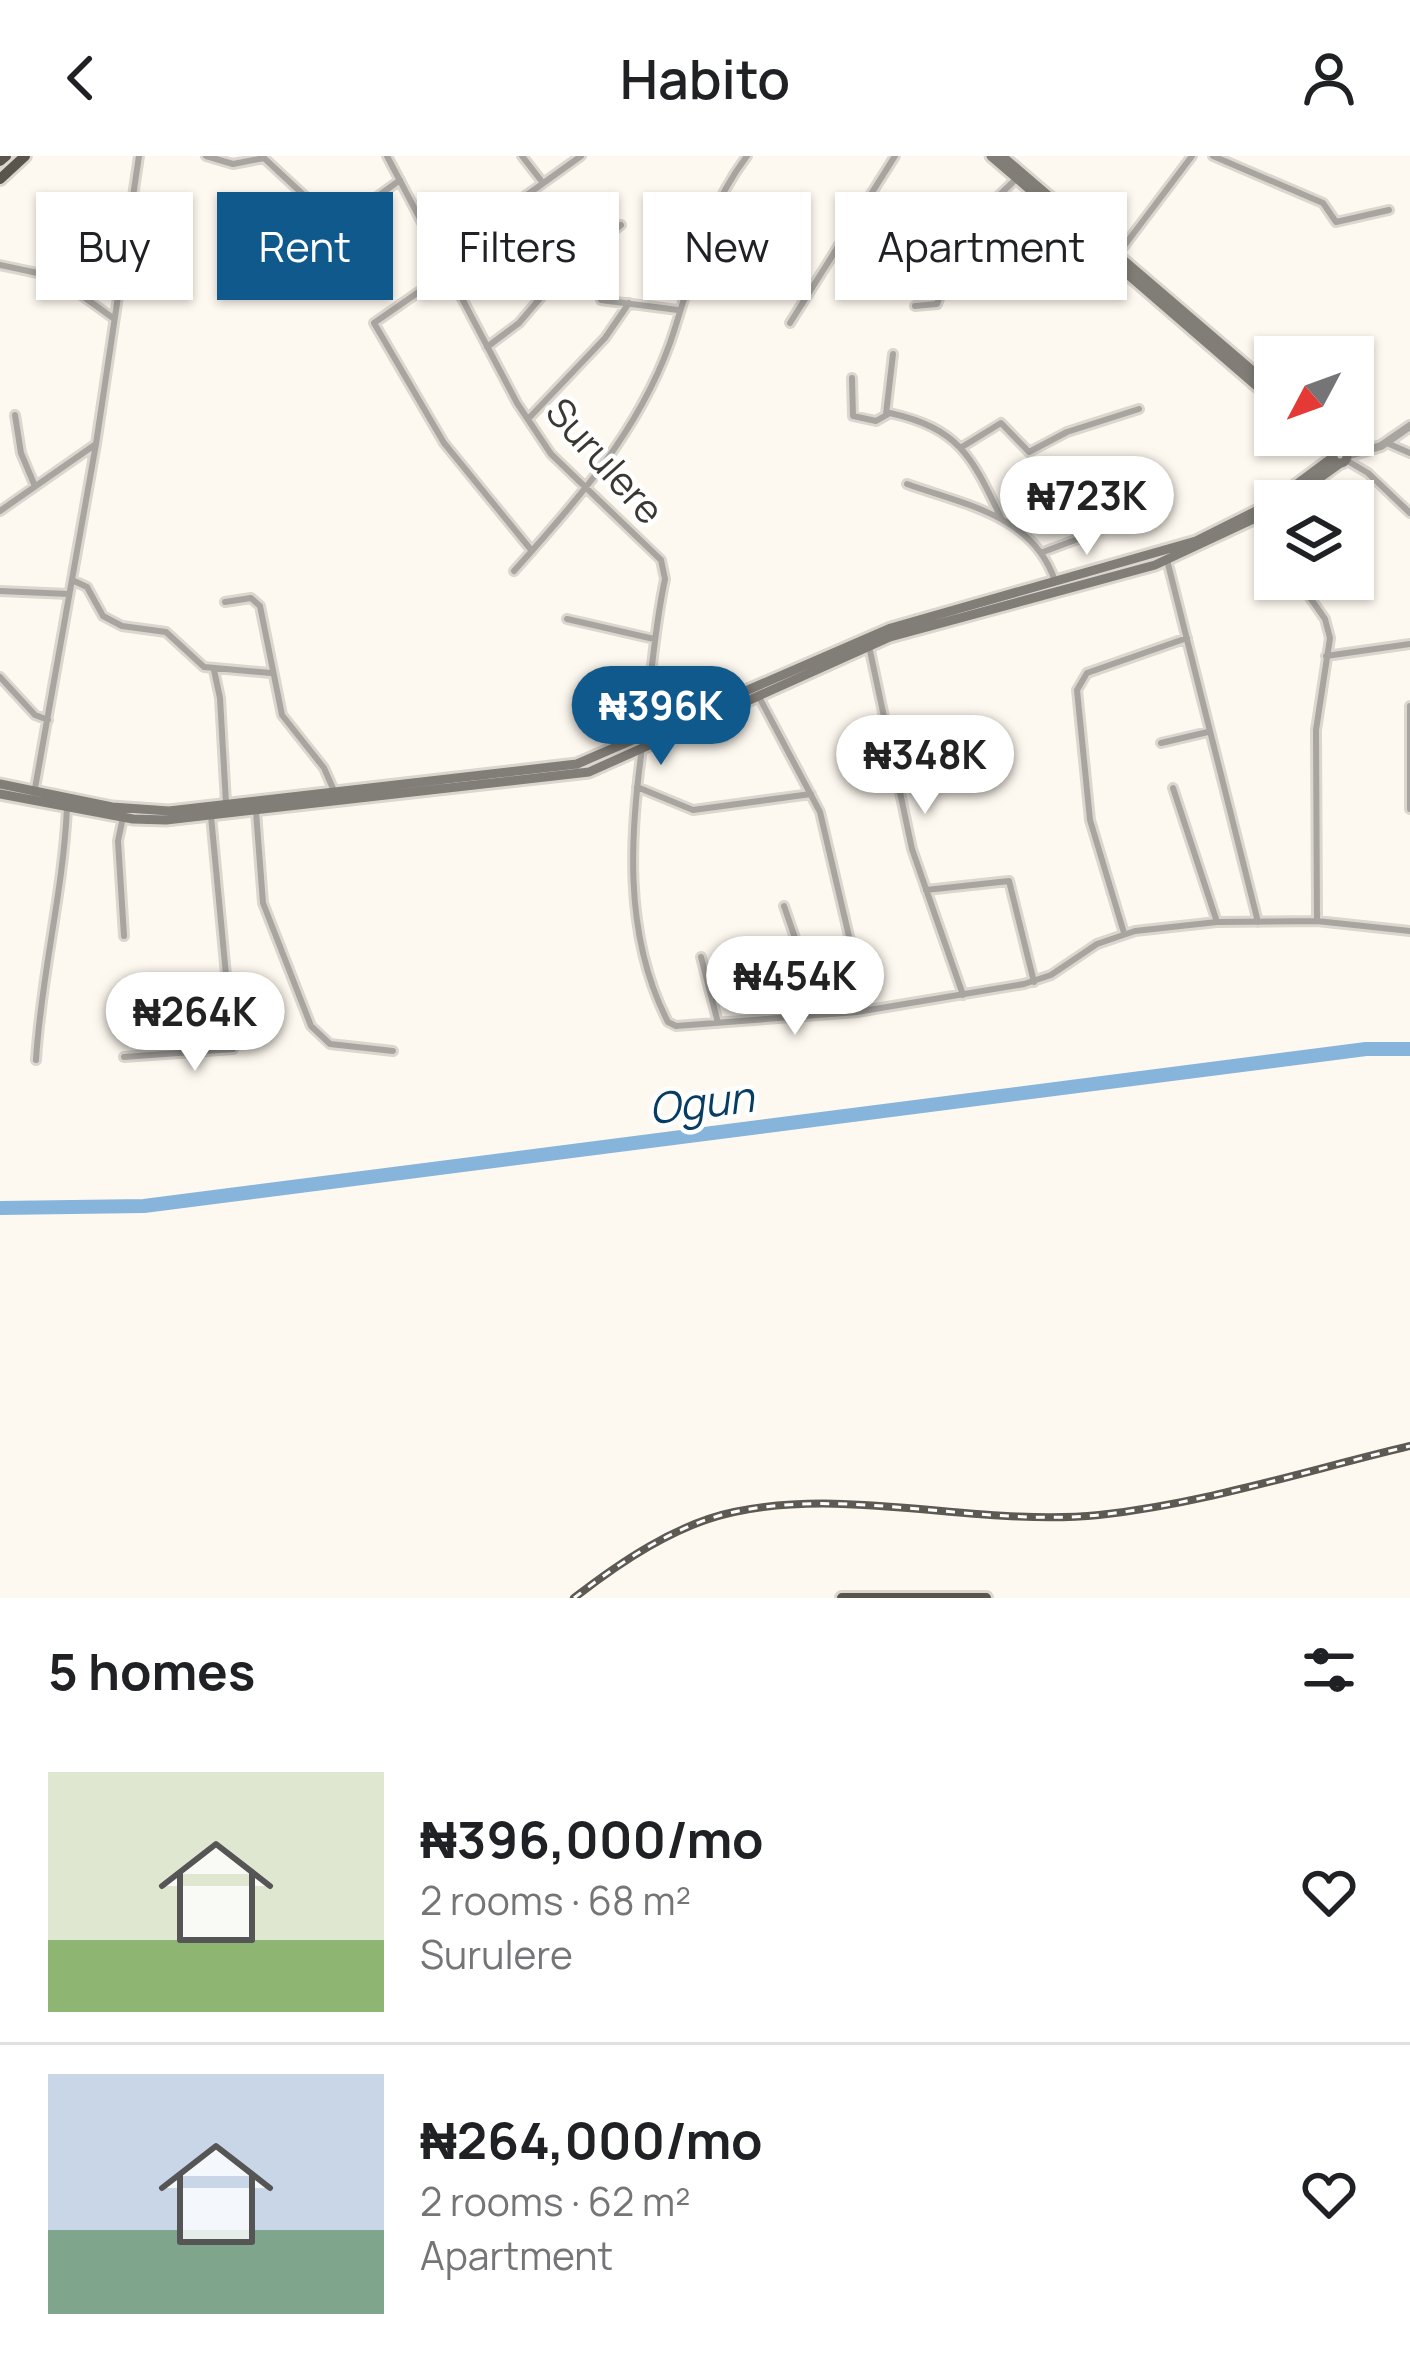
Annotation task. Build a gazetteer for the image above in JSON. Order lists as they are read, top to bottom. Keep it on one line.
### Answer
{"streets":{"street":["Surulere"]},"water":["Ogun"],"north":"bottom left","page":{"header":"Habito","chip":["Buy","Rent","Filters","New","Apartment"],"price":["₦723K","₦396K","₦348K","₦454K","₦264K"],"heading":"5 homes","list":[{"name":"₦396,000/mo","note":"2 rooms · 68 m² · Surulere"},{"name":"₦264,000/mo","note":"2 rooms · 62 m² · Apartment"}]}}
